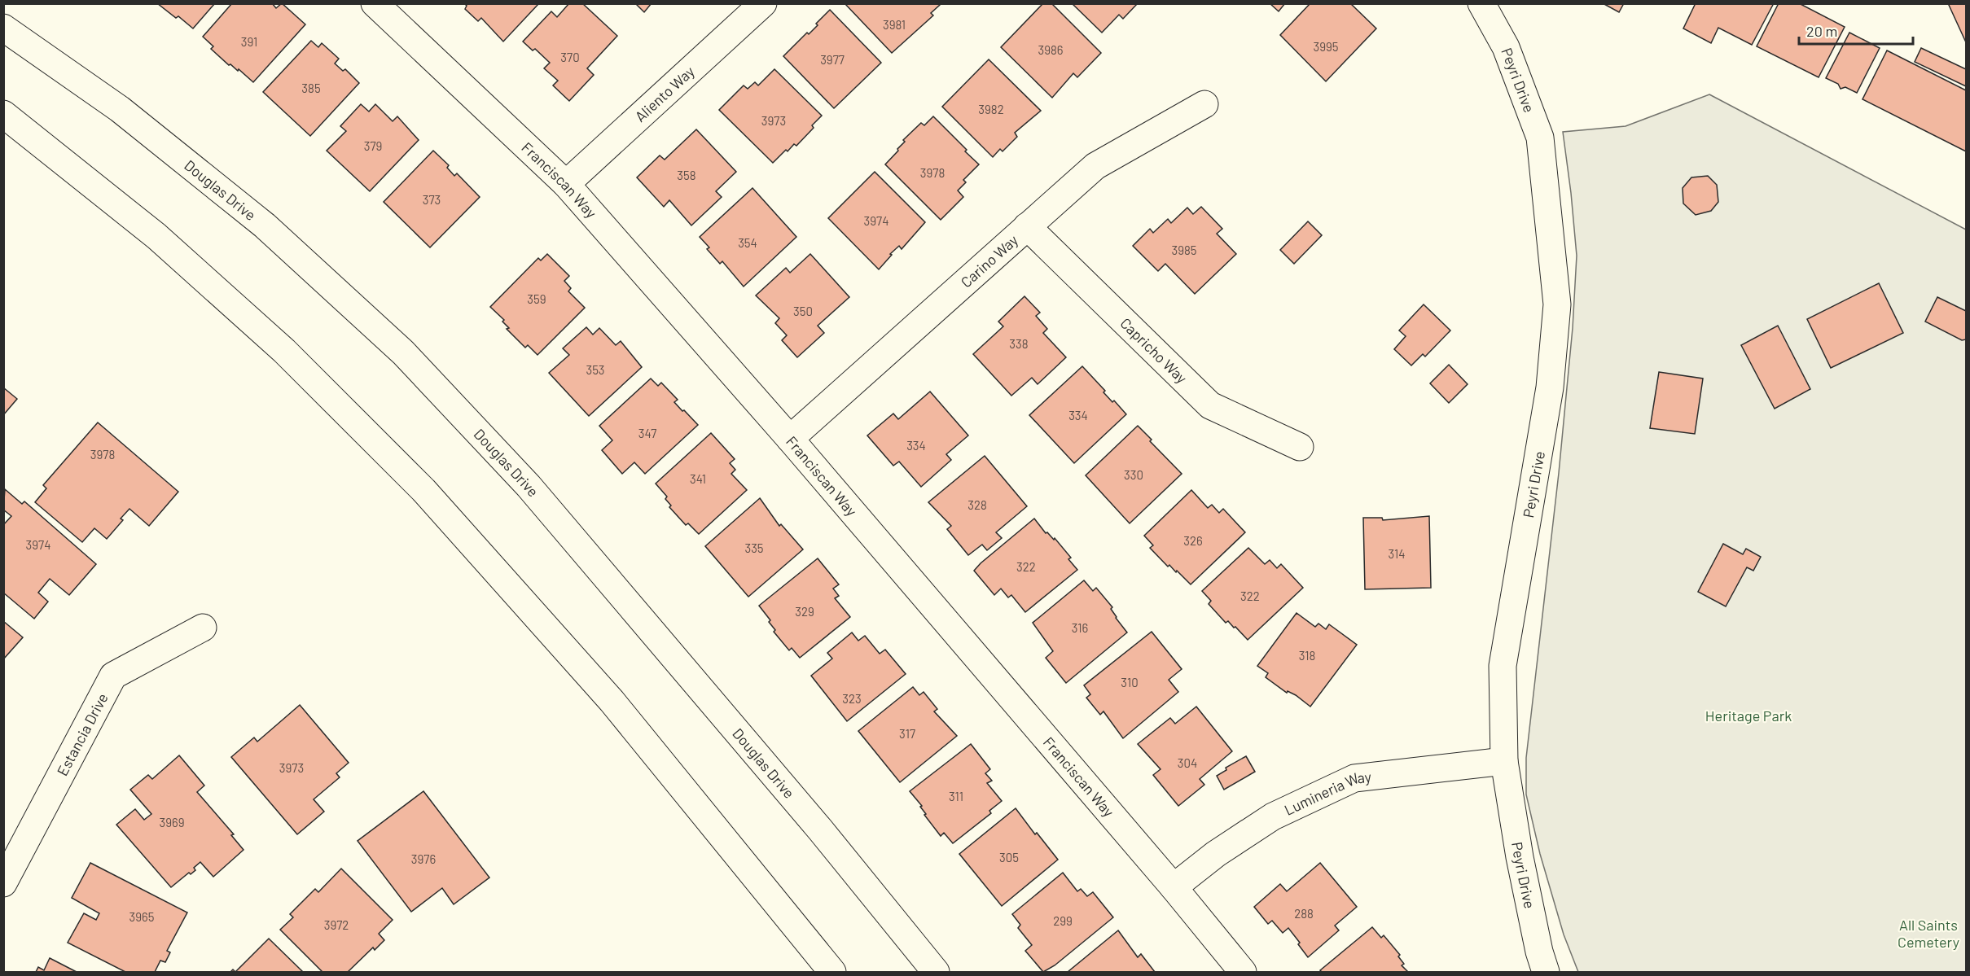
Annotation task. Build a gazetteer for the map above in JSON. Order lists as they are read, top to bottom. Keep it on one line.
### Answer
{"streets":{"street":["Peyri Drive","Aliento Way","Franciscan Way","Douglas Drive","Carino Way","Capricho Way","Estancia Drive","Lumineria Way"]},"crossings":[["Peyri Drive","Lumineria Way"],["Aliento Way","Franciscan Way"],["Franciscan Way","Carino Way"],["Franciscan Way","Lumineria Way"],["Carino Way","Capricho Way"]],"parks":["Heritage Park","All Saints Cemetery"],"house_numbers":["3981","391","3995","3986","370","3977","385","3982","3973","379","3978","358","373","3974","354","3985","359","350","338","353","334","347","334","3978","330","341","328","326","3974","335","314","322","322","329","316","318","310","323","317","304","3973","311","3969","305","3976","288","3965","299","3972"],"scale_bar":"20 m"}
